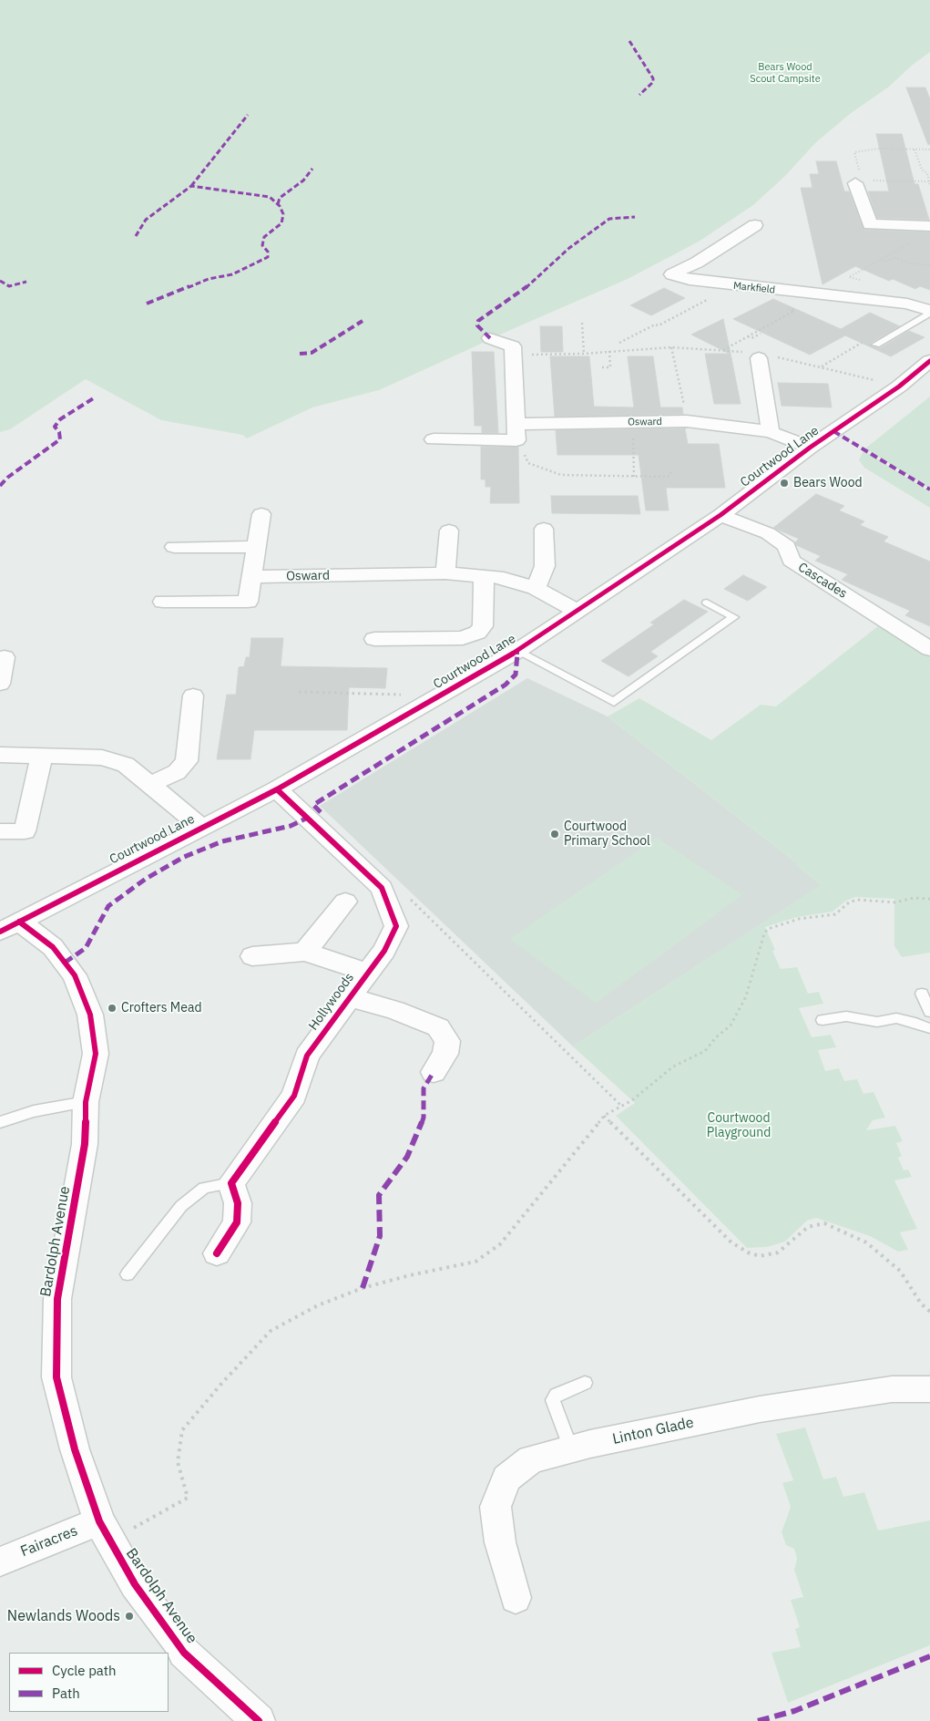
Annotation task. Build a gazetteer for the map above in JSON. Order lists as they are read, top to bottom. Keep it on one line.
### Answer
{"streets":{"street":["Markfield","Osward","Courtwood Lane","Cascades","Hollywoods","Bardolph Avenue","Linton Glade","Fairacres"]},"crossings":[["Osward","Courtwood Lane"],["Courtwood Lane","Cascades"],["Courtwood Lane","Hollywoods"],["Courtwood Lane","Bardolph Avenue"],["Bardolph Avenue","Fairacres"]],"parks":["Bears Wood Scout Campsite","Courtwood Playground"],"places":["Bears Wood","Courtwood Primary School","Crofters Mead","Newlands Woods"],"legend":["Cycle path","Path"]}
